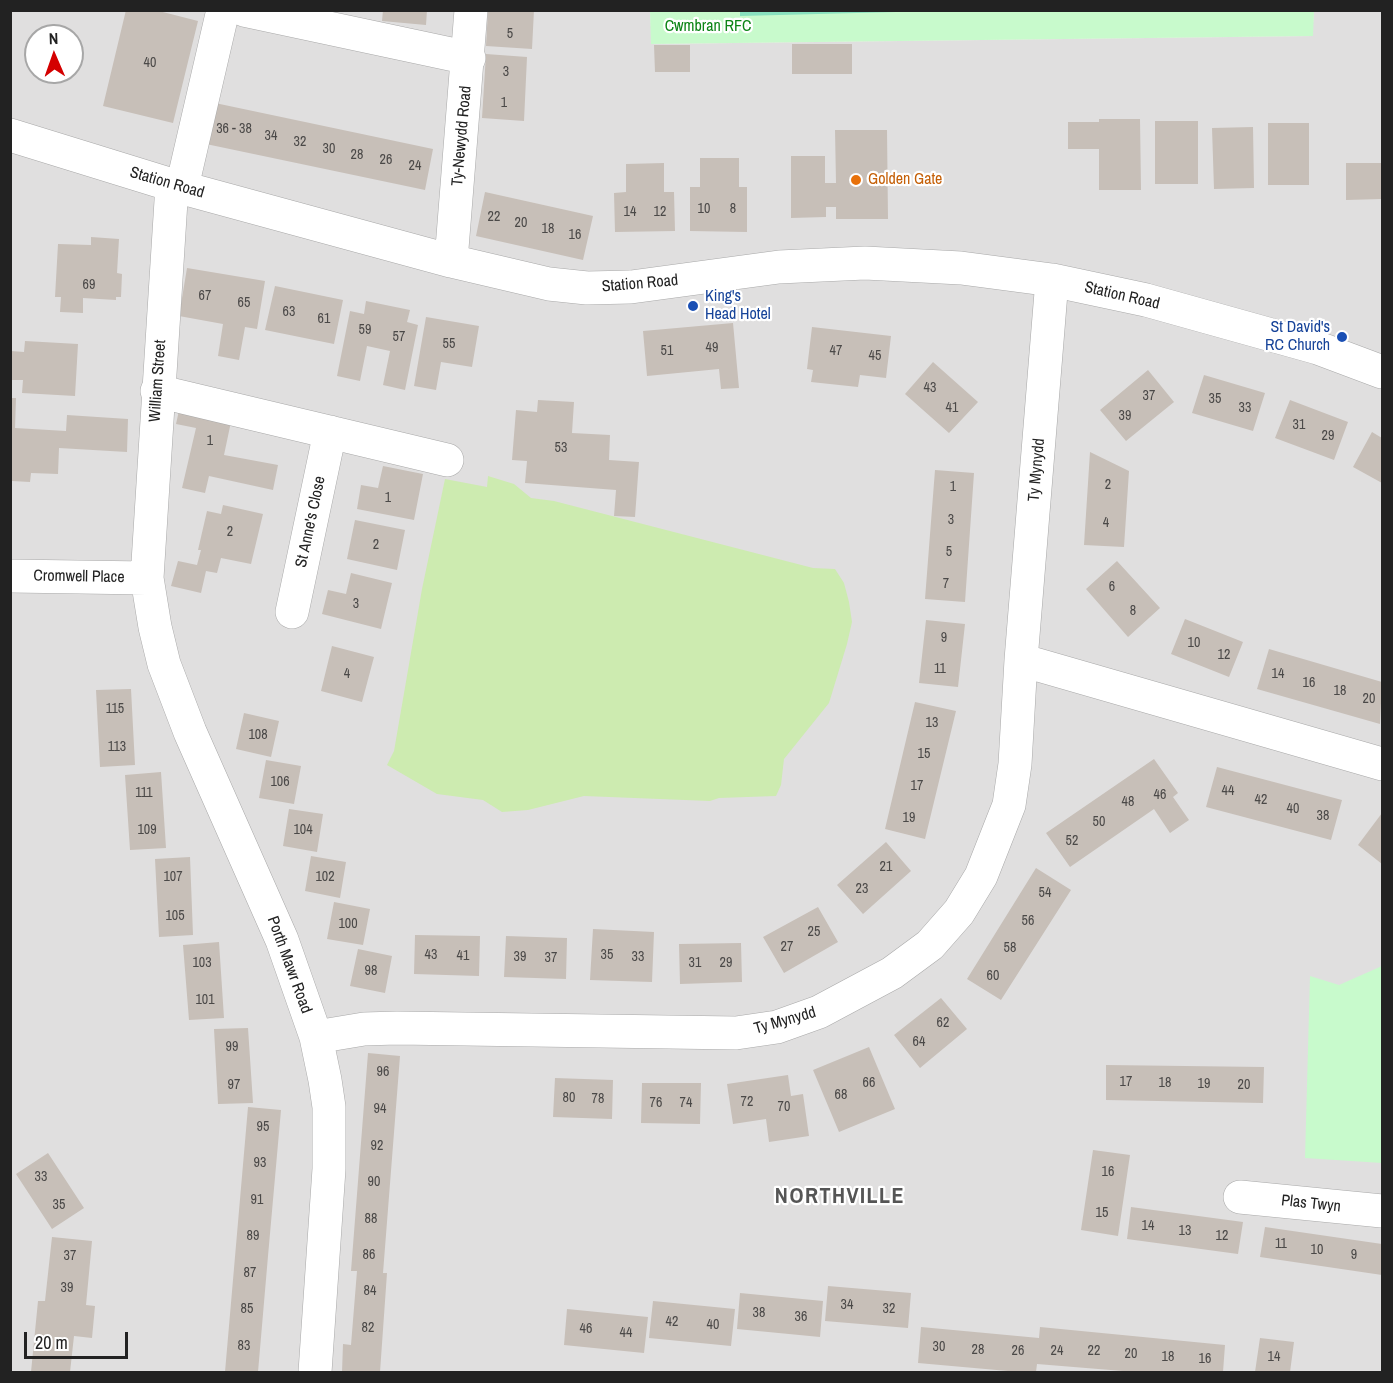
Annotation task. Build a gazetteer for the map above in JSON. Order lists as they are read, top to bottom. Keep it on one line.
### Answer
{"streets":{"street":["Ty-Newydd Road","Station Road","William Street","Ty Mynydd","St Anne's Close","Cromwell Place","Porth Mawr Road","Plas Twyn"]},"crossings":[["Ty-Newydd Road","Station Road"],["Station Road","William Street"],["Station Road","Ty Mynydd"],["William Street","Cromwell Place"],["William Street","Porth Mawr Road"],["Ty Mynydd","Porth Mawr Road"],["Cromwell Place","Porth Mawr Road"]],"districts":["NORTHVILLE"],"parks":["Cwmbran RFC"],"places":["Golden Gate","King's Head Hotel","St David's RC Church"],"house_numbers":["5","40","3","1","36 - 38","34","32","30","28","26","24","10","8","14","12","22","20","18","16","69","67","65","63","61","59","57","55","49","51","47","45","43","37","35","41","33","39","31","29","1","53","2","1","1","3","4","2","2","5","7","6","3","8","9","10","12","11","4","14","16","18","20","115","13","108","113","15","106","17","44","111","46","42","48","40","38","19","50","109","104","52","21","107","102","23","54","105","56","100","25","27","58","43","35","41","39","33","37","103","31","29","98","60","101","62","64","99","96","17","66","18","19","97","20","68","80","78","72","76","74","70","94","95","92","93","16","33","90","91","35","15","88","14","13","89","12","11","10","86","9","37","87","39","84","34","85","32","38","36","42","40","82","46","44","83","30","28","26","24","22","20","18","14","16"],"scale_bar":"20 m","north":"top"}
